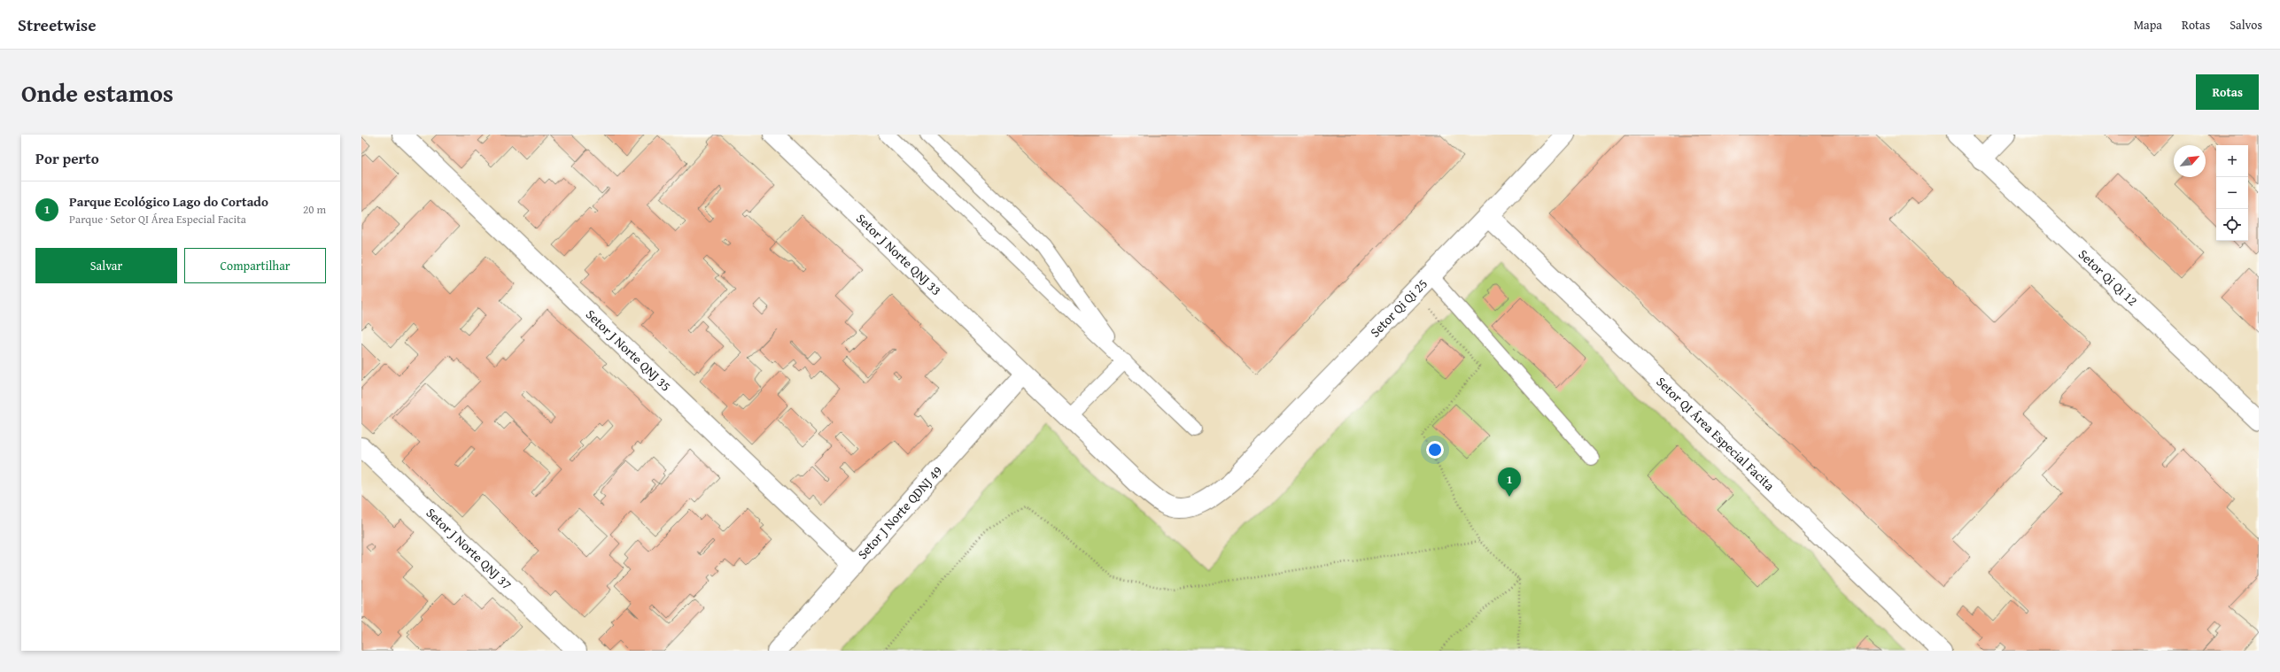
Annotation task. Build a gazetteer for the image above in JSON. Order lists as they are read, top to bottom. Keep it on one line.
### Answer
{"streets":{"street":["Setor J Norte QNJ 33","Setor Qi Qi 12","Setor Qi Qi 25","Setor J Norte QNJ 35","Setor QI Área Especial Facita","Setor J Norte QDNJ 49","Setor J Norte QNJ 37"]},"crossings":[["Setor J Norte QNJ 33","Setor Qi Qi 25"],["Setor J Norte QNJ 33","Setor J Norte QDNJ 49"],["Setor Qi Qi 25","Setor QI Área Especial Facita"],["Setor J Norte QNJ 35","Setor J Norte QDNJ 49"]],"north":"top right","page":{"header":"Streetwise","nav":["Mapa","Rotas","Salvos"],"title":"Onde estamos","buttons":["Rotas",["Salvar","Compartilhar"]],"heading":"Por perto","map_buttons":["+","−"],"list":[{"mark":"1","name":"Parque Ecológico Lago do Cortado","note":"Parque · Setor QI Área Especial Facita","value":"20 m"}],"pins":"1"}}
